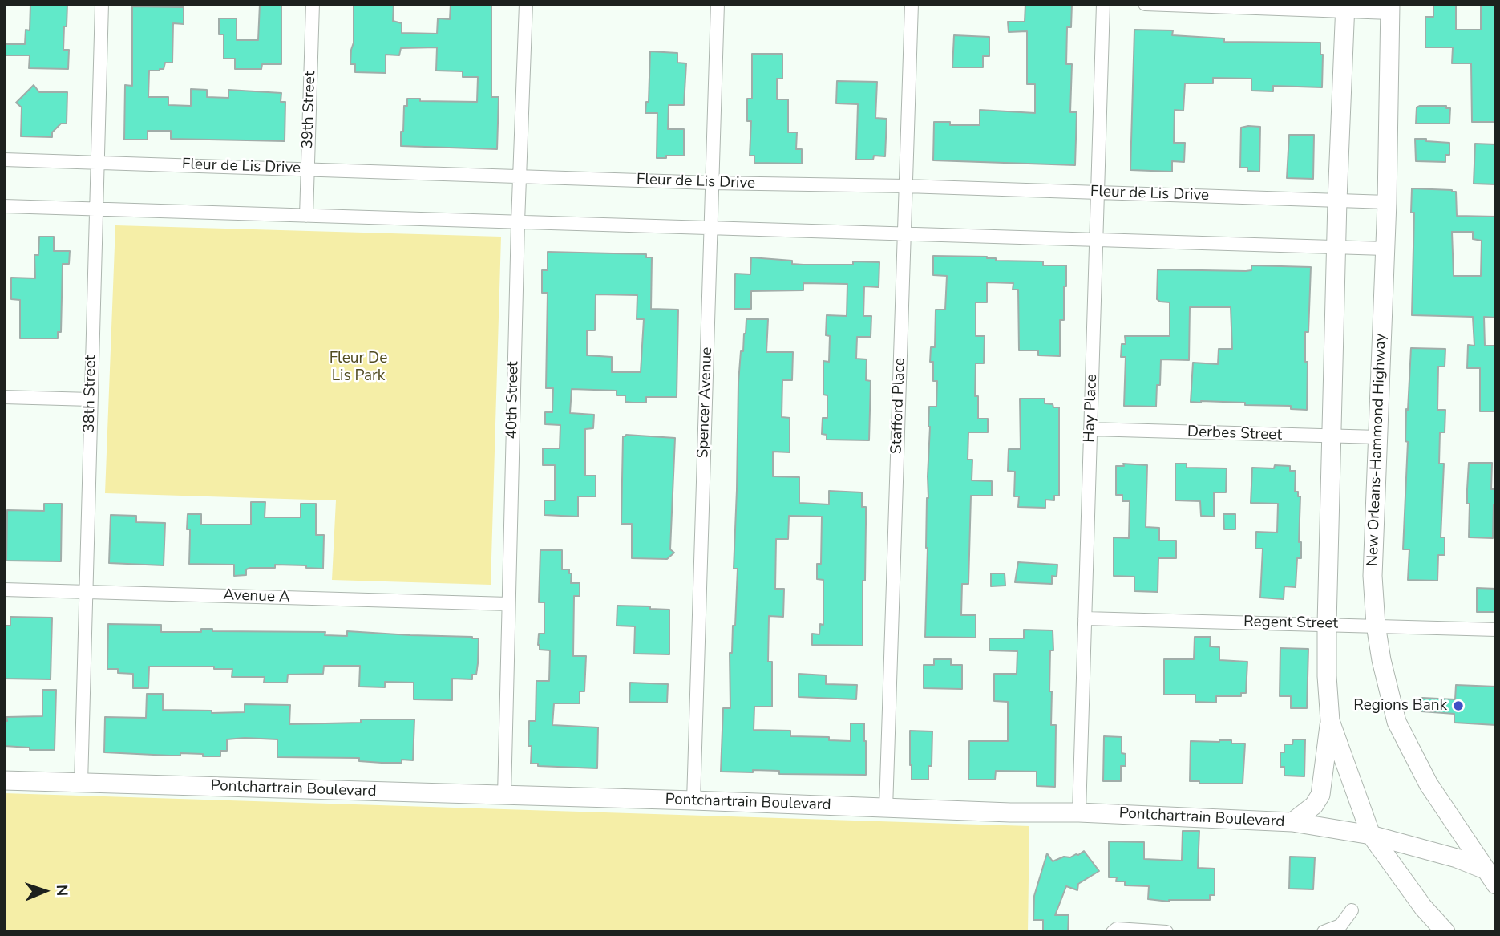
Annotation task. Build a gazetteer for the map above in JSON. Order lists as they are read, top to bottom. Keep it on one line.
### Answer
{"streets":{"main road":["New Orleans-Hammond Highway","Pontchartrain Boulevard"],"street":["39th Street","Fleur de Lis Drive","38th Street","40th Street","Spencer Avenue","Stafford Place","Hay Place","Derbes Street","Avenue A","Regent Street"]},"crossings":[["39th Street","Fleur de Lis Drive"],["Fleur de Lis Drive","38th Street"],["Fleur de Lis Drive","40th Street"],["Fleur de Lis Drive","Spencer Avenue"],["Fleur de Lis Drive","Stafford Place"],["Fleur de Lis Drive","Hay Place"],["Fleur de Lis Drive","New Orleans-Hammond Highway"],["38th Street","Avenue A"],["38th Street","Pontchartrain Boulevard"],["40th Street","Avenue A"],["40th Street","Pontchartrain Boulevard"],["Spencer Avenue","Pontchartrain Boulevard"],["Stafford Place","Pontchartrain Boulevard"],["Hay Place","Derbes Street"],["Hay Place","Regent Street"],["Hay Place","Pontchartrain Boulevard"],["Derbes Street","New Orleans-Hammond Highway"],["New Orleans-Hammond Highway","Regent Street"],["New Orleans-Hammond Highway","Pontchartrain Boulevard"]],"parks":["Fleur De Lis Park"],"places":["Regions Bank"],"north":"right"}
